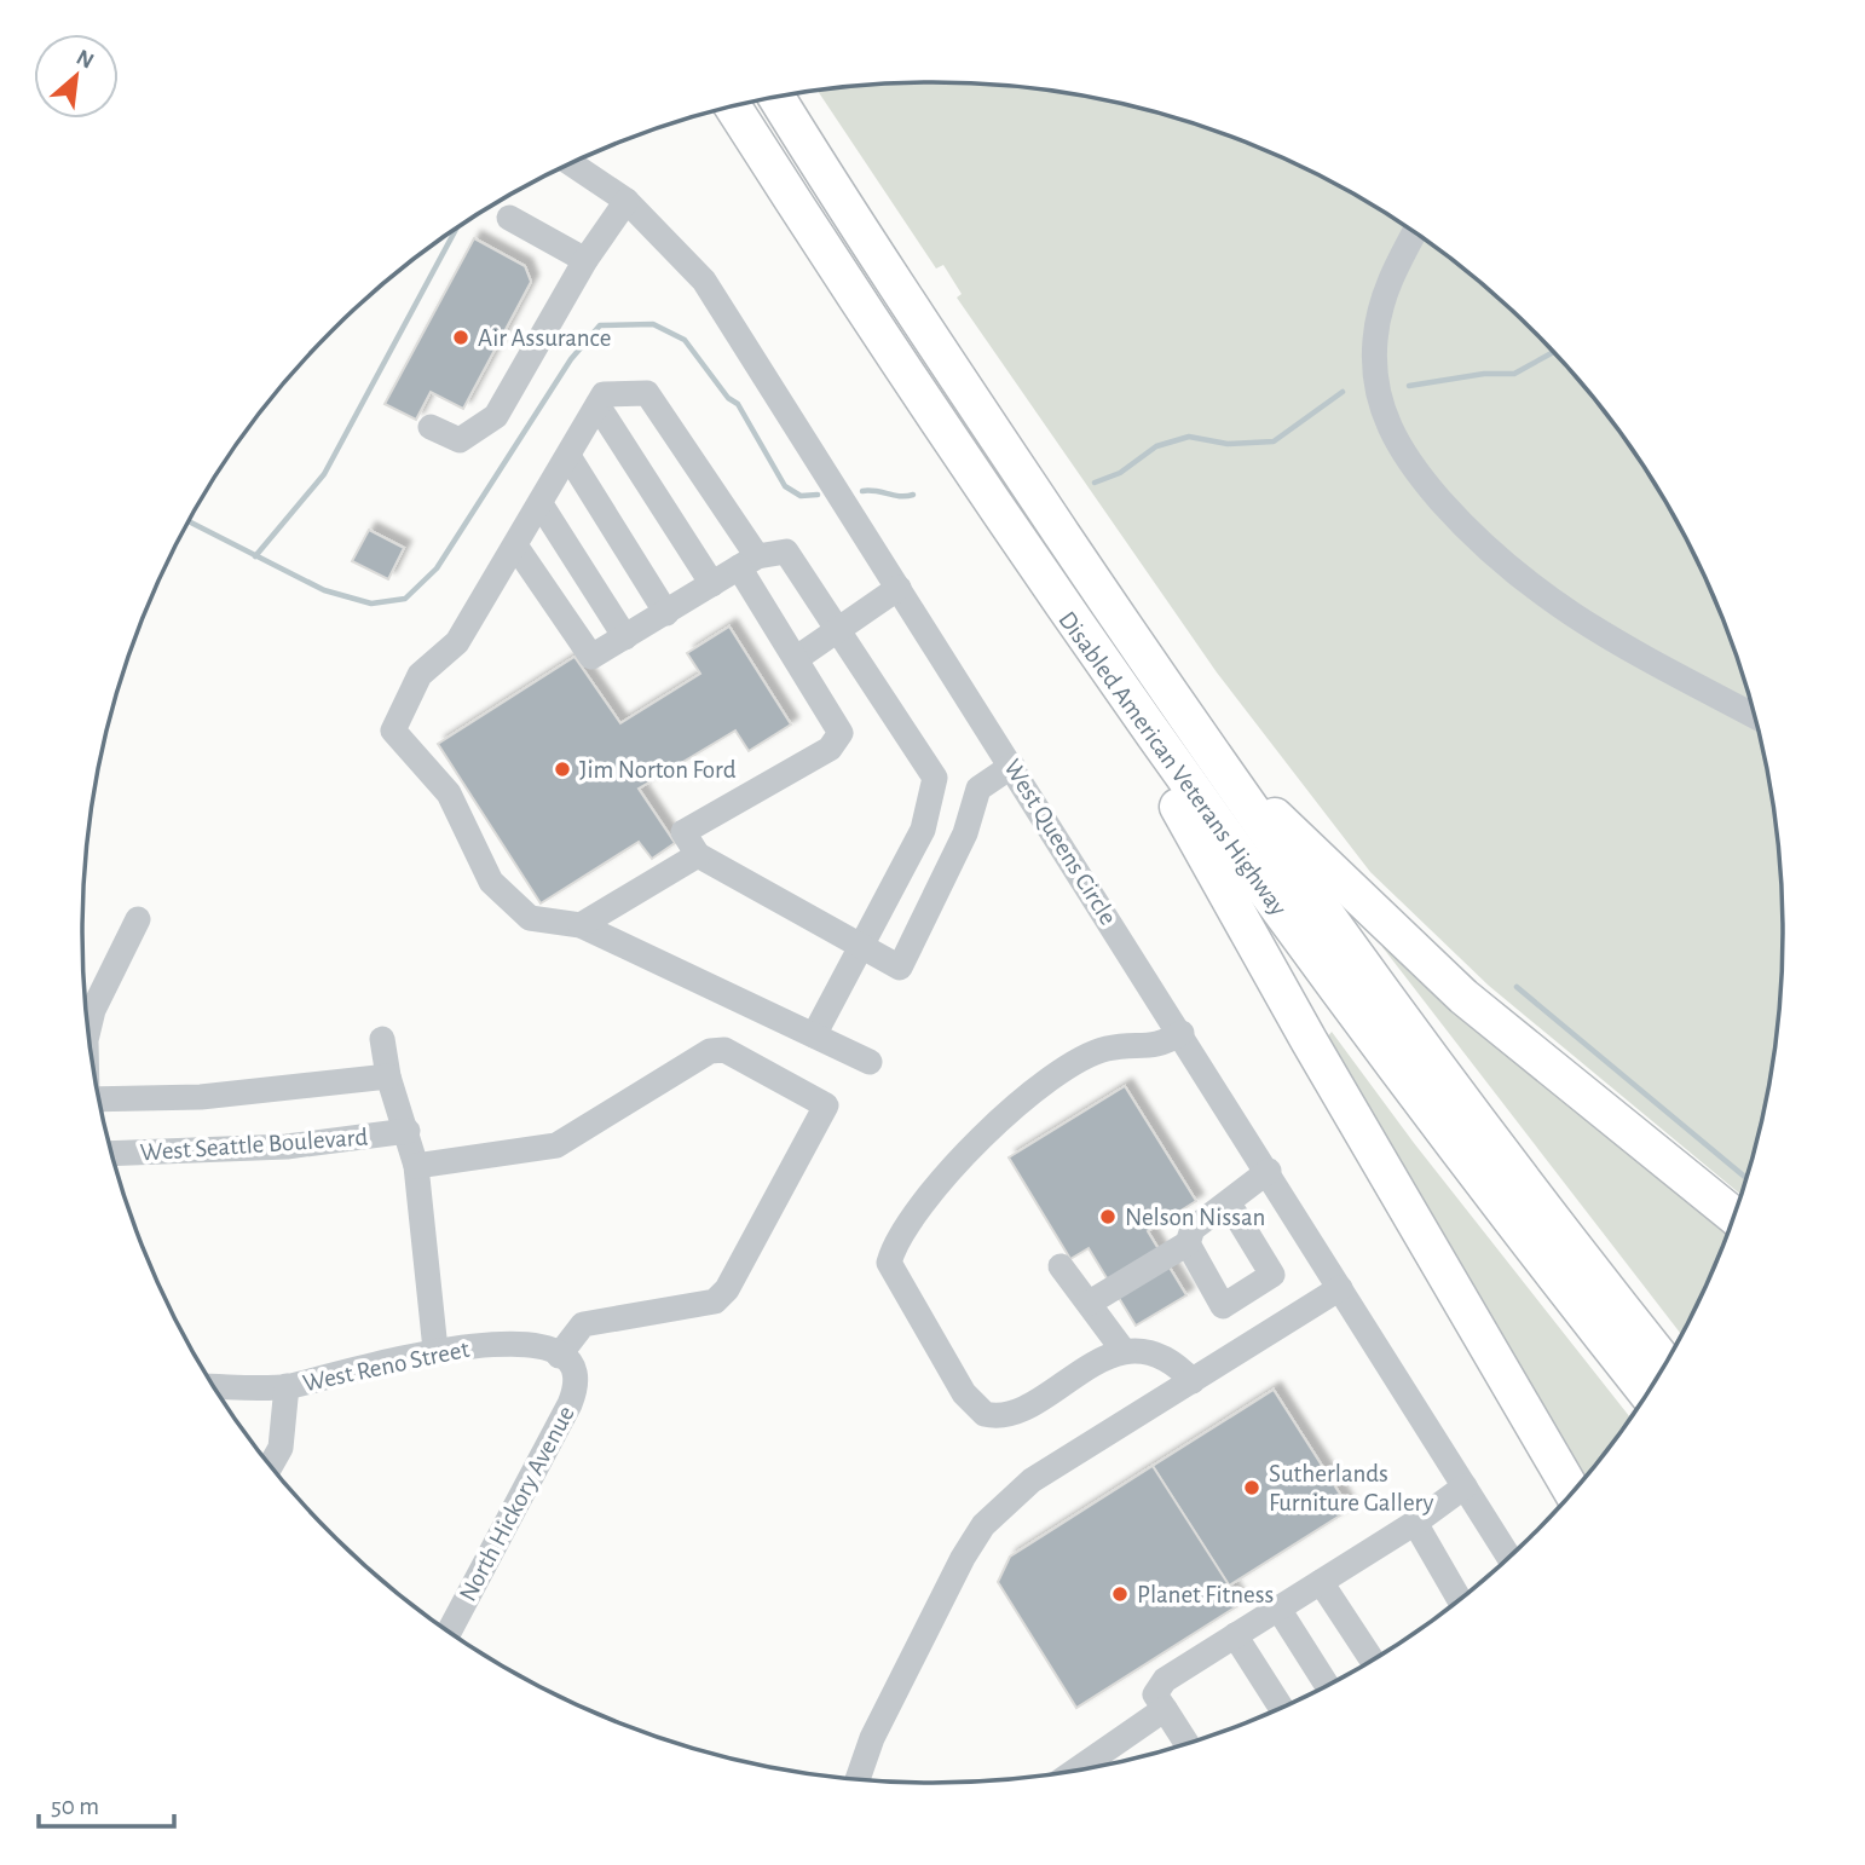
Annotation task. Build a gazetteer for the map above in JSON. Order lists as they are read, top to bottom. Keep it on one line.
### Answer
{"streets":{"highway":["Disabled American Veterans Highway"],"street":["West Queens Circle","West Seattle Boulevard","West Reno Street","North Hickory Avenue"]},"crossings":[["West Reno Street","North Hickory Avenue"]],"places":["Air Assurance","Jim Norton Ford","Nelson Nissan","Sutherlands Furniture Gallery","Planet Fitness"],"scale_bar":"50 m","north":"top right"}
